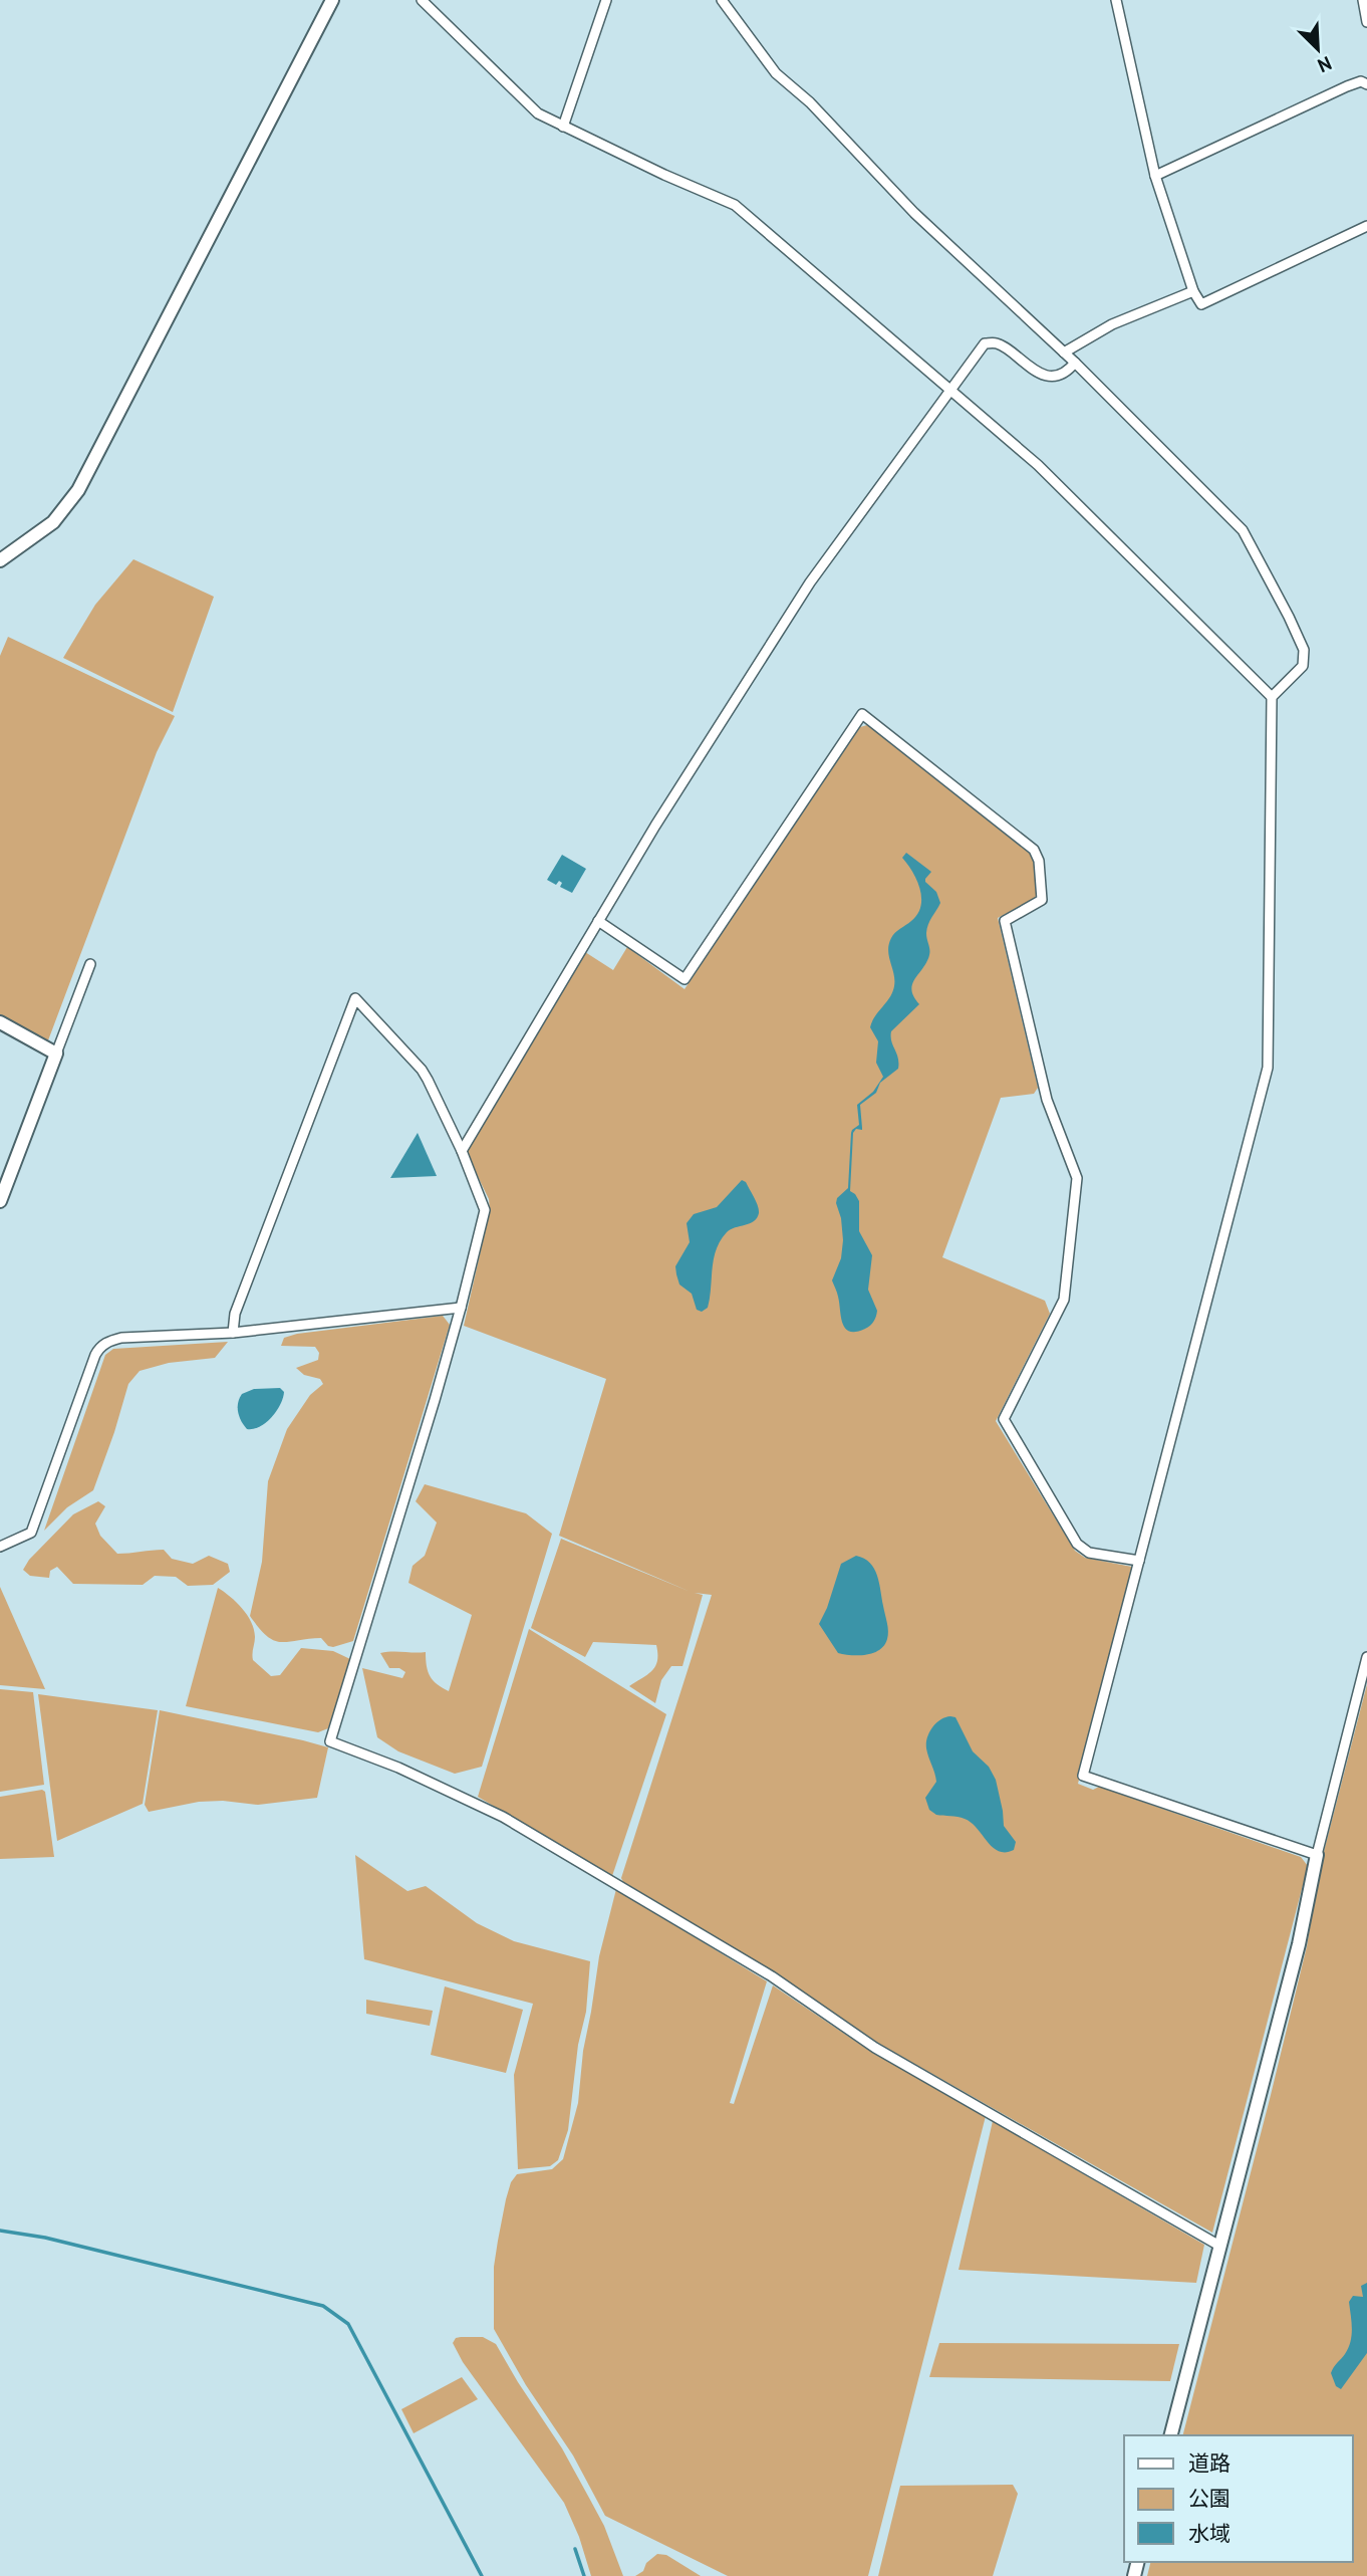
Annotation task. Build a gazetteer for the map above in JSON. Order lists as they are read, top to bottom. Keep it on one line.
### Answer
{"legend":["道路","公園","水域"],"north":"bottom right"}
